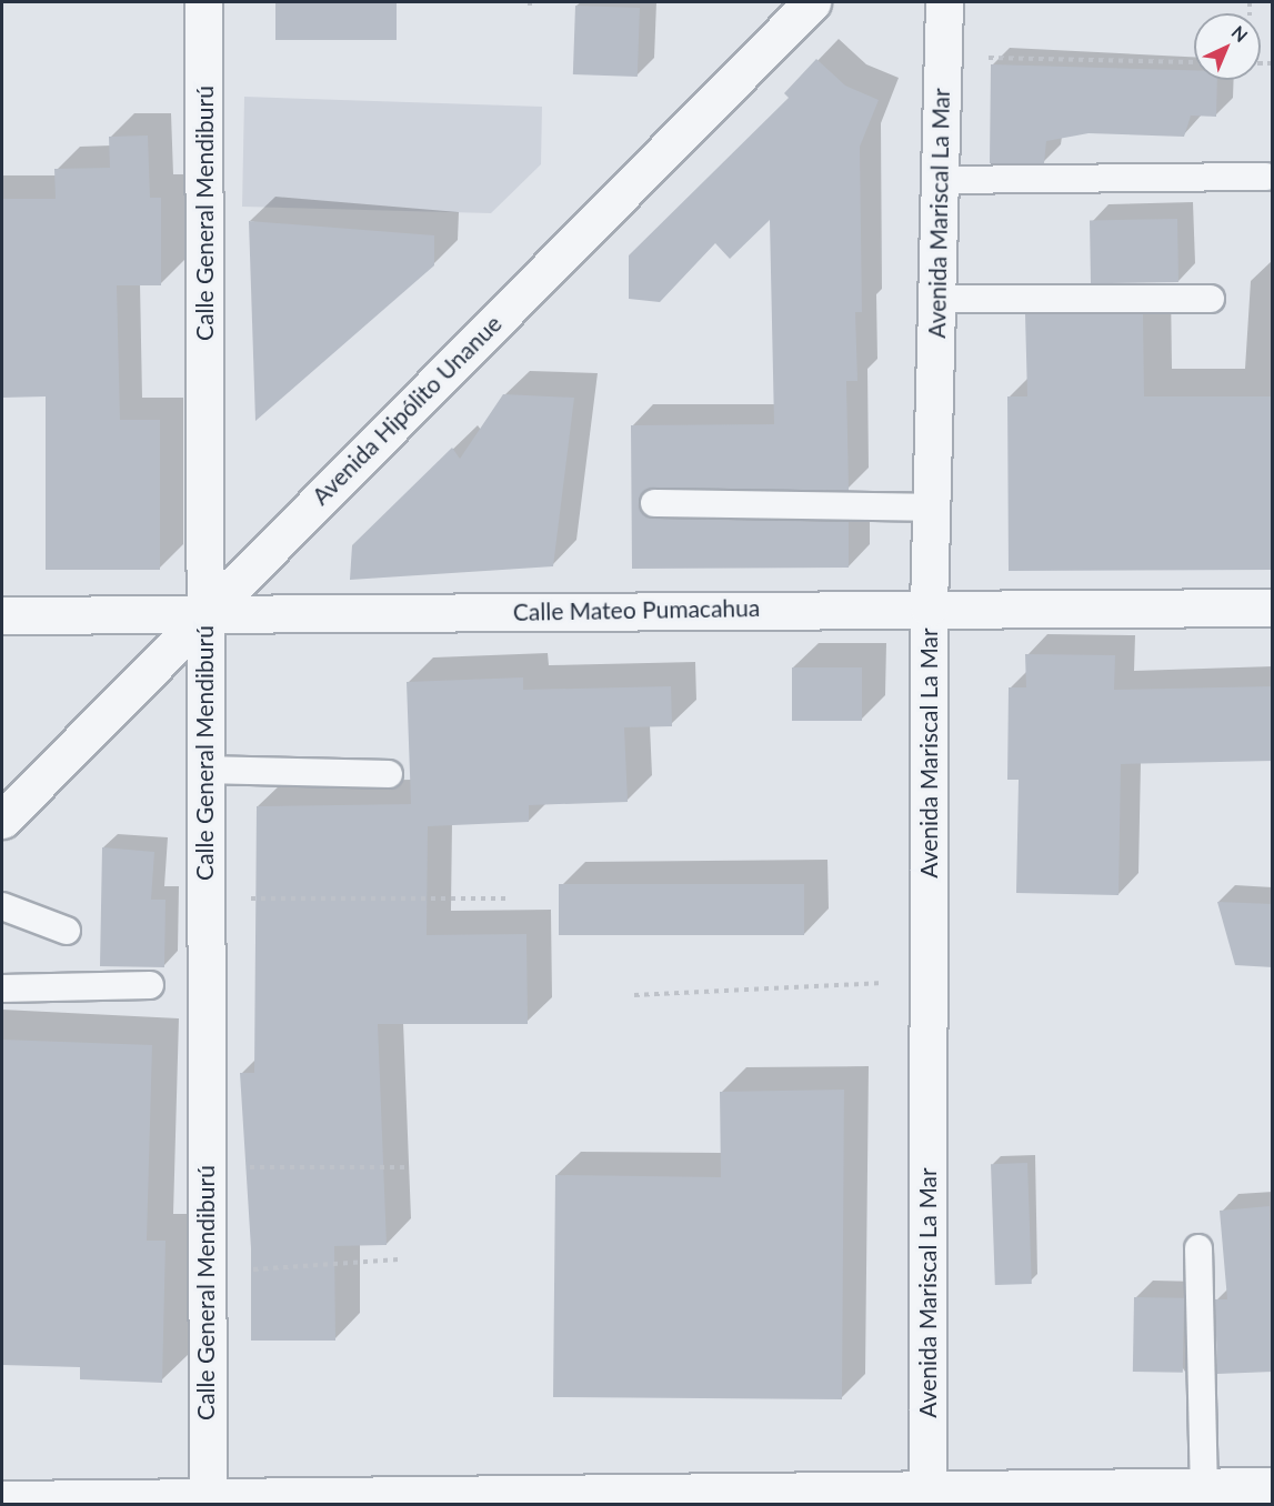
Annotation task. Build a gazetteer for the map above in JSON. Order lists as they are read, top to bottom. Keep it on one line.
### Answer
{"streets":{"street":["Calle General Mendiburú","Avenida Mariscal La Mar","Avenida Hipólito Unanue","Calle Mateo Pumacahua"]},"crossings":[["Calle General Mendiburú","Avenida Hipólito Unanue"],["Calle General Mendiburú","Calle Mateo Pumacahua"],["Avenida Mariscal La Mar","Calle Mateo Pumacahua"],["Avenida Hipólito Unanue","Calle Mateo Pumacahua"]],"north":"top right"}
